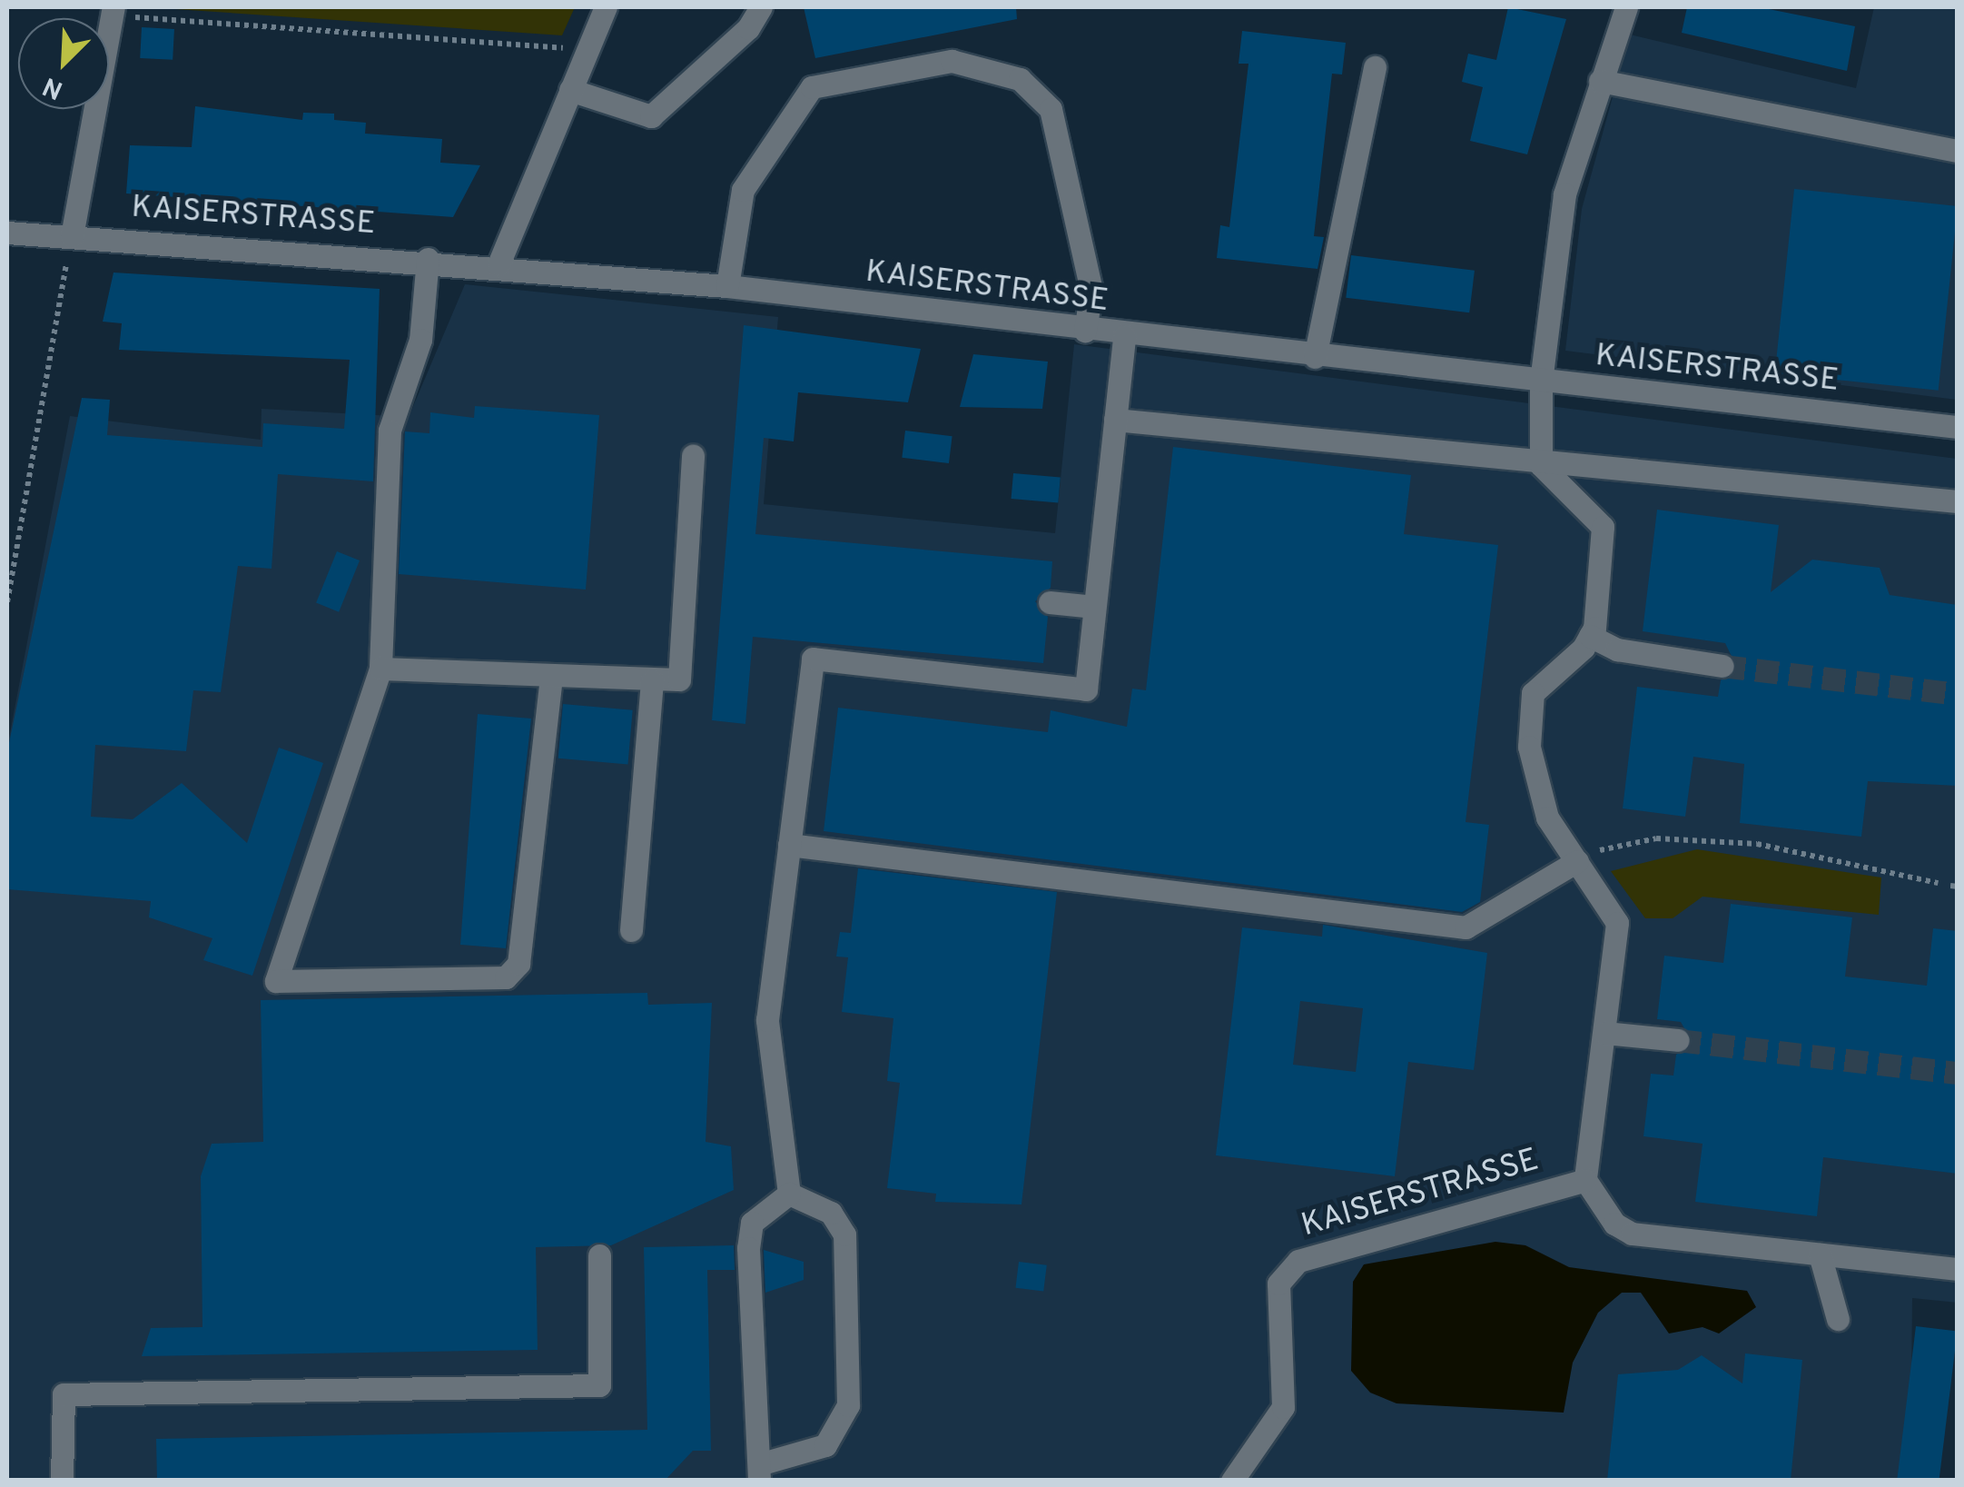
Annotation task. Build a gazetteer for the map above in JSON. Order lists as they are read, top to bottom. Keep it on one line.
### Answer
{"streets":{"street":["KAISERSTRASSE"]},"north":"bottom left"}
